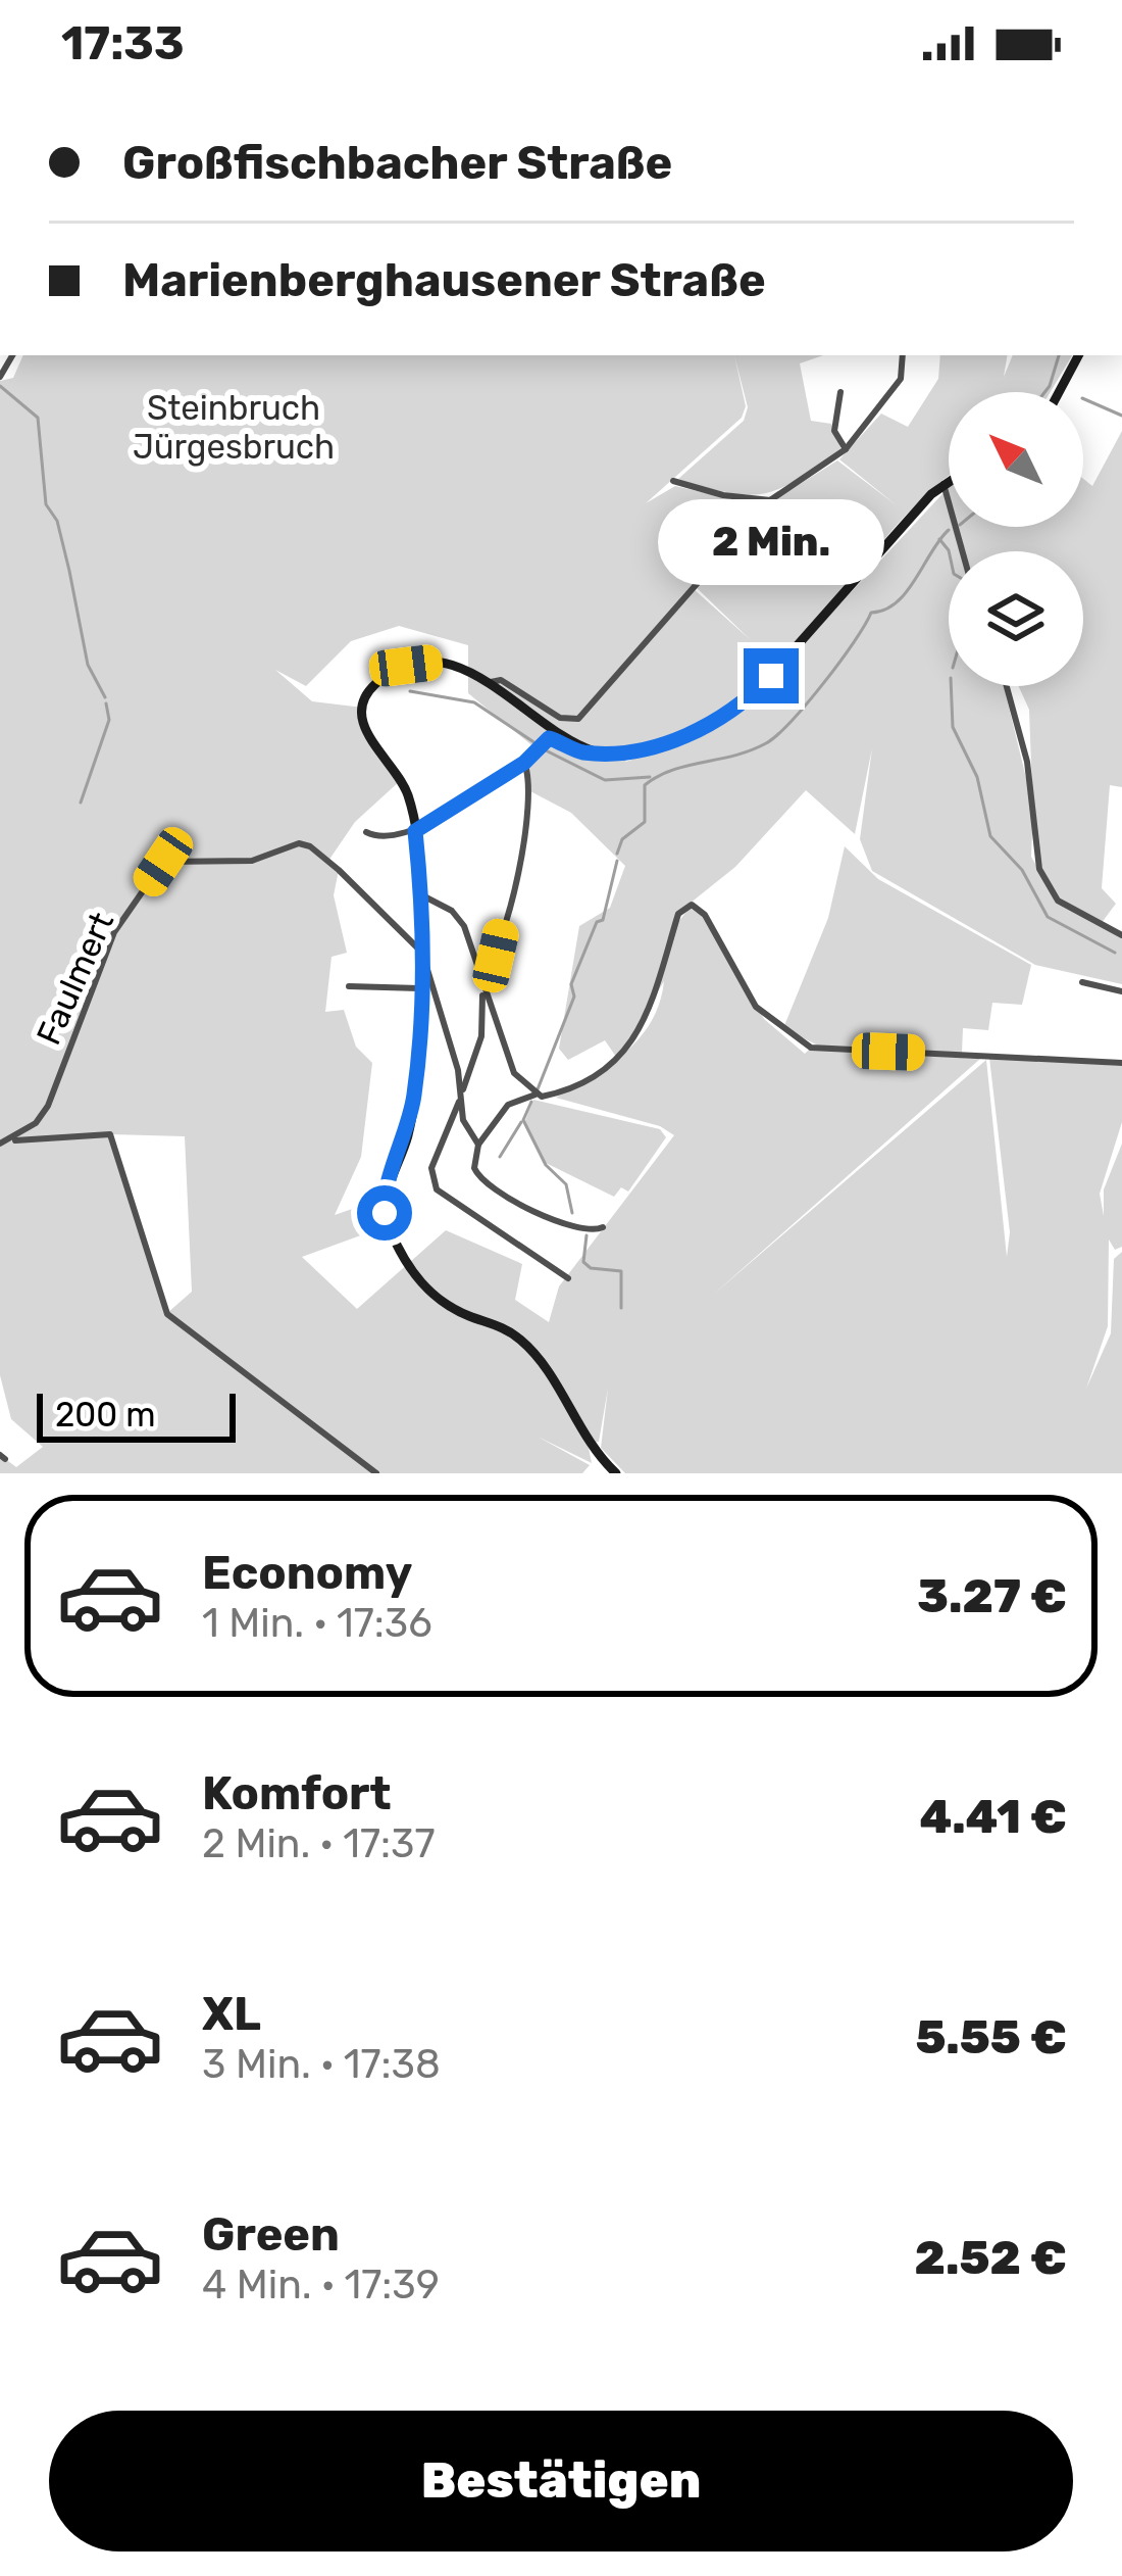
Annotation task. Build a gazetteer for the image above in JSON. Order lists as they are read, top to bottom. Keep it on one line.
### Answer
{"streets":{"street":["Faulmert"]},"parks":["Steinbruch Jürgesbruch"],"scale_bar":"200 m","north":"top left","page":{"status":"17:33","banner":["Großfischbacher Straße","Marienberghausener Straße"],"bubble":"2 Min.","scale":"200 m","list":[{"name":"Economy","note":"1 Min. · 17:36","value":"3.27 €"},{"name":"Komfort","note":"2 Min. · 17:37","value":"4.41 €"},{"name":"XL","note":"3 Min. · 17:38","value":"5.55 €"},{"name":"Green","note":"4 Min. · 17:39","value":"2.52 €"}],"buttons":"Bestätigen"}}
